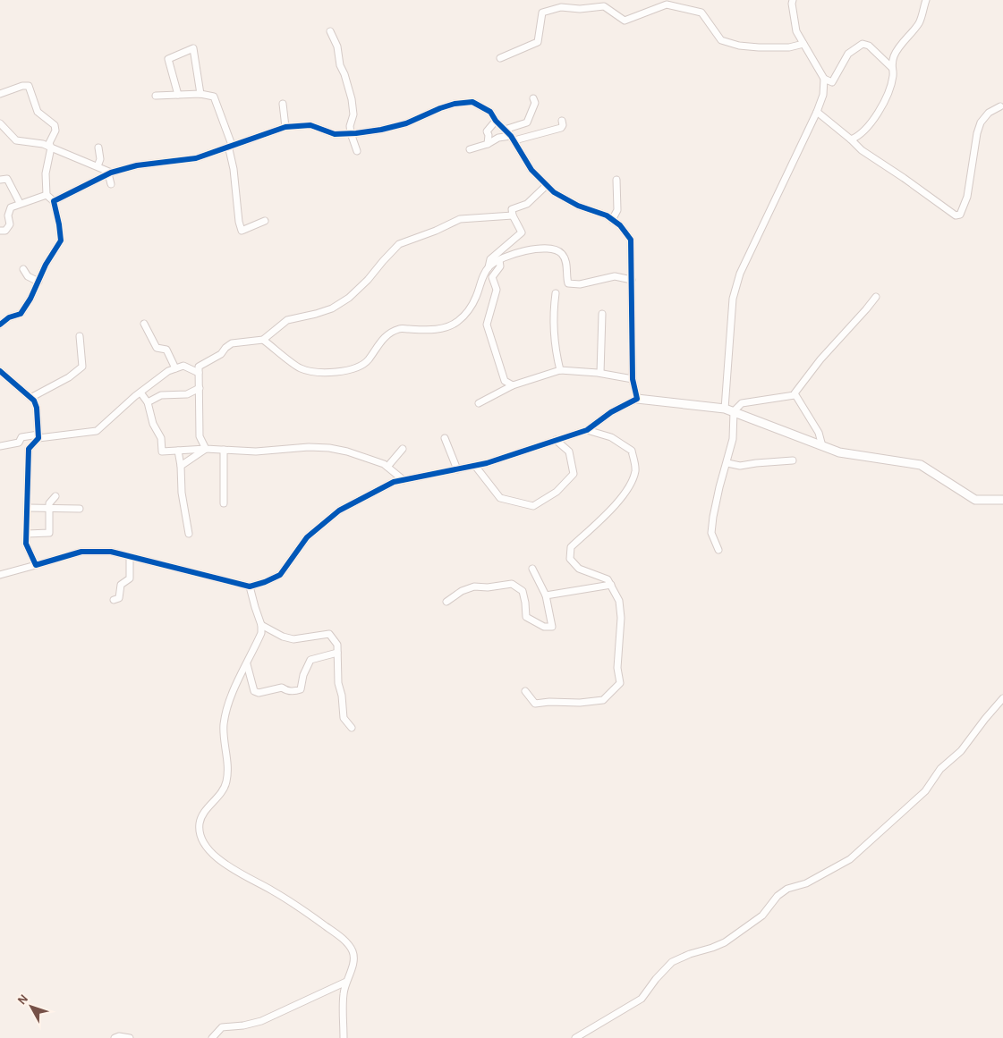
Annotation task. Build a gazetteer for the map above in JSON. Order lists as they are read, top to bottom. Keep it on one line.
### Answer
{"north":"top left"}
